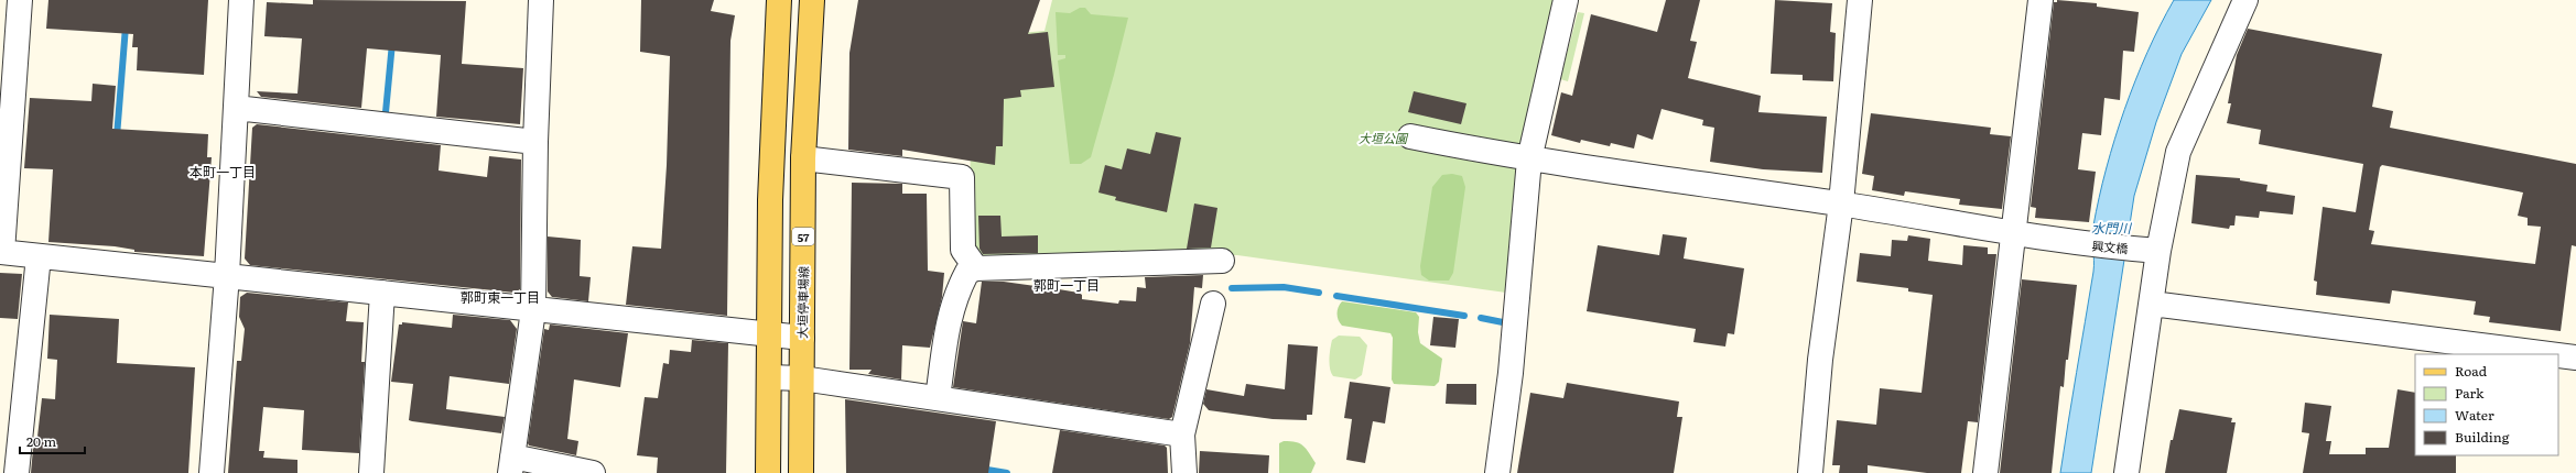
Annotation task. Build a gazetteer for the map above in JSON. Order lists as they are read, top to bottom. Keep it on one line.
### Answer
{"streets":{"main road":["57","大垣停車場線"],"street":["興文橋"]},"districts":["本町一丁目","郭町一丁目","郭町東一丁目"],"water":["水門川"],"parks":["大垣公園"],"legend":["Road","Park","Water","Building"],"scale_bar":"20 m"}
